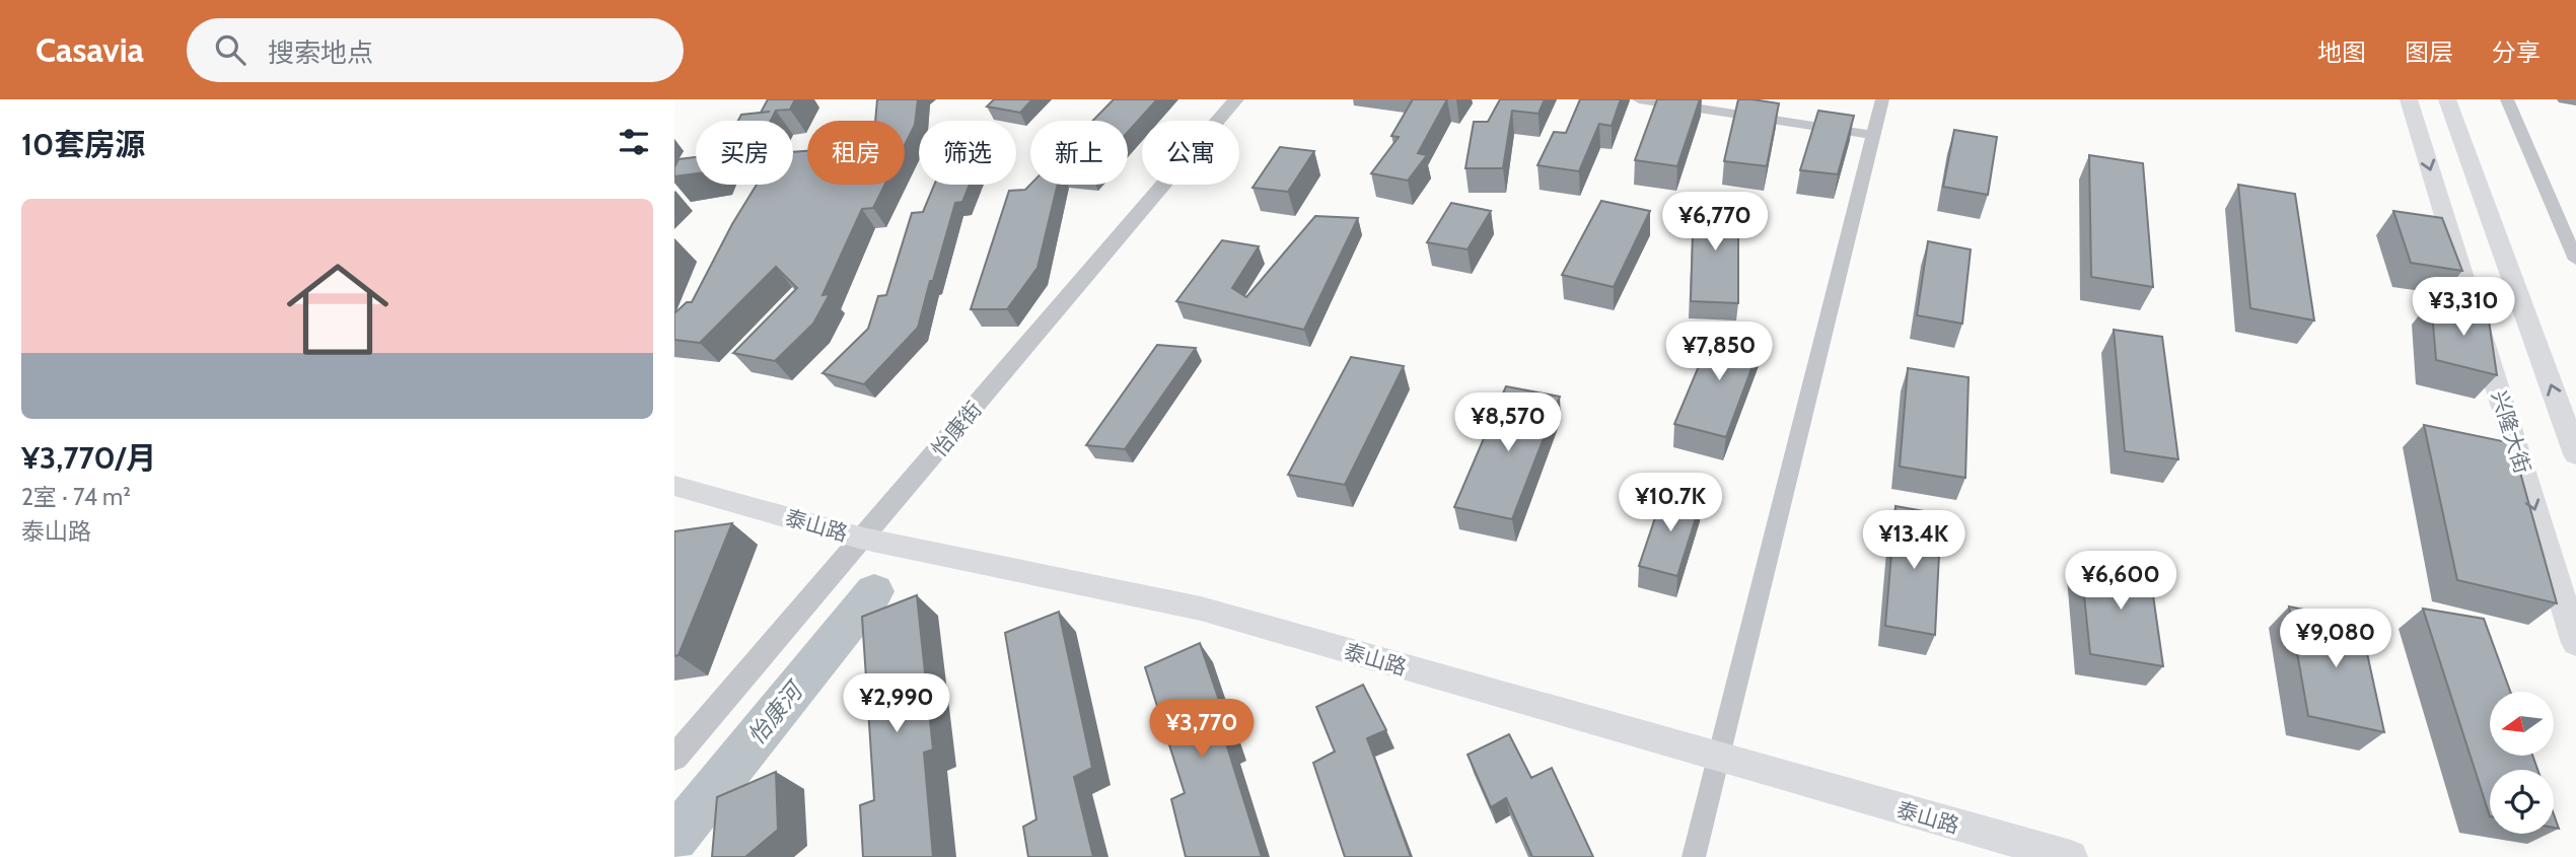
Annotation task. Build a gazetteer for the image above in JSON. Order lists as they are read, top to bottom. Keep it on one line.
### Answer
{"streets":{"main road":["兴隆大街","泰山路"],"street":["怡康街"]},"crossings":[["怡康街","泰山路"]],"water":["怡康河"],"north":"left","page":{"header":"Casavia","search":"搜索地点","nav":["地图","图层","分享"],"heading":"10套房源","chip":["买房","租房","筛选","新上","公寓"],"list":[{"name":"¥3,770/月","note":"2室 · 74 m² · 泰山路"}],"price":["¥6,770","¥3,310","¥7,850","¥8,570","¥10.7K","¥13.4K","¥6,600","¥9,080","¥2,990","¥3,770"]}}
